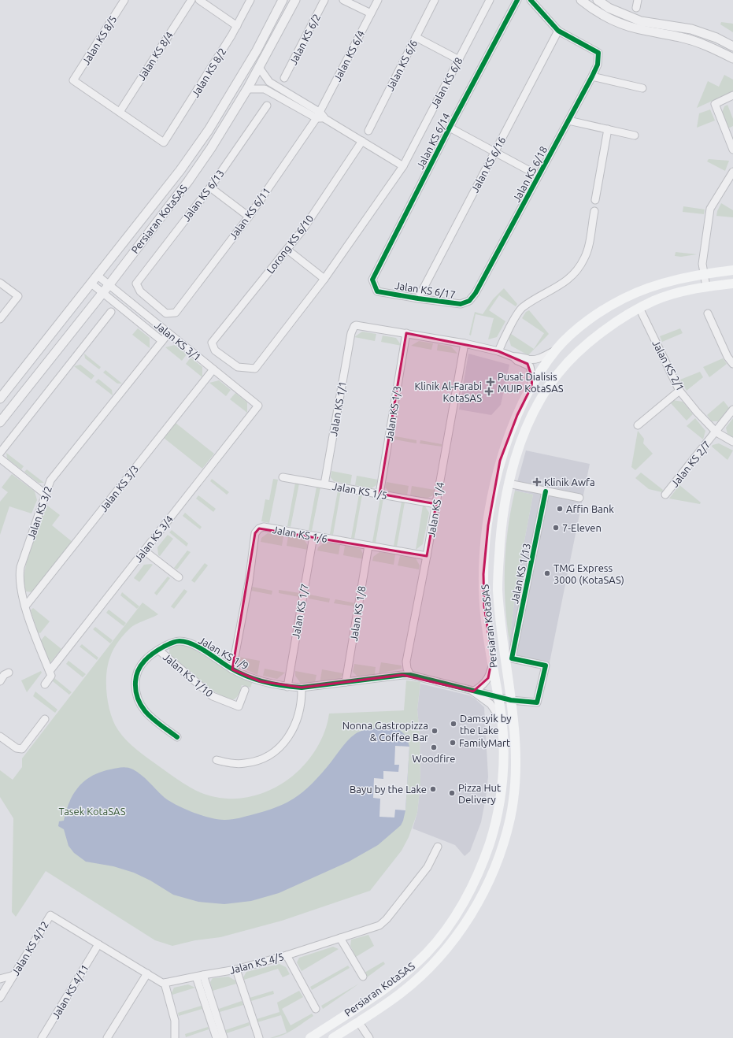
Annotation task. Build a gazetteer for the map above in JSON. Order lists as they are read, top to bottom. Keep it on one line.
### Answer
{"streets":{"main road":["Persiaran KotaSAS"],"street":["Jalan KS 6/2","Jalan KS 8/5","Jalan KS 8/4","Jalan KS 6/4","Jalan KS 6/6","Jalan KS 8/2","Jalan KS 6/8","Jalan KS 6/14","Jalan KS 6/16","Jalan KS 6/18","Jalan KS 6/13","Jalan KS 6/11","Lorong KS 6/10","Jalan KS 6/17","Jalan KS 3/1","Jalan KS 2/1","Jalan KS 1/1","Jalan KS 1/3","Jalan KS 2/7","Jalan KS 3/3","Jalan KS 1/5","Jalan KS 1/4","Jalan KS 3/2","Jalan KS 1/6","Jalan KS 3/4","Jalan KS 1/13","Jalan KS 1/7","Jalan KS 1/8","Jalan KS 1/9","Jalan KS 1/10","Jalan KS 4/12","Jalan KS 4/5","Jalan KS 4/11"]},"crossings":[["Jalan KS 8/5","Jalan KS 8/4"],["Jalan KS 8/5","Jalan KS 8/2"],["Jalan KS 8/4","Jalan KS 8/2"],["Jalan KS 6/4","Jalan KS 6/11"],["Jalan KS 6/8","Lorong KS 6/10"],["Jalan KS 6/14","Jalan KS 6/17"],["Jalan KS 6/16","Jalan KS 6/18"],["Jalan KS 6/16","Jalan KS 6/17"],["Jalan KS 6/18","Jalan KS 6/17"],["Jalan KS 6/13","Jalan KS 6/11"],["Persiaran KotaSAS","Jalan KS 3/1"],["Persiaran KotaSAS","Jalan KS 2/1"],["Persiaran KotaSAS","Jalan KS 1/9"],["Jalan KS 3/1","Jalan KS 3/3"],["Jalan KS 3/1","Jalan KS 3/2"],["Jalan KS 3/1","Jalan KS 3/4"],["Jalan KS 2/1","Jalan KS 2/7"],["Jalan KS 1/1","Jalan KS 1/3"],["Jalan KS 1/1","Jalan KS 1/5"],["Jalan KS 1/3","Jalan KS 1/5"],["Jalan KS 3/3","Jalan KS 3/2"],["Jalan KS 1/5","Jalan KS 1/4"],["Jalan KS 1/4","Jalan KS 1/6"],["Jalan KS 1/4","Jalan KS 1/9"],["Jalan KS 3/2","Jalan KS 3/4"],["Jalan KS 1/6","Jalan KS 1/7"],["Jalan KS 1/6","Jalan KS 1/8"],["Jalan KS 1/6","Jalan KS 1/9"],["Jalan KS 1/13","Jalan KS 1/9"],["Jalan KS 1/7","Jalan KS 1/9"],["Jalan KS 1/8","Jalan KS 1/9"],["Jalan KS 1/9","Jalan KS 1/10"],["Jalan KS 4/12","Jalan KS 4/11"]],"parks":["Tasek KotaSAS"],"places":{"health":["Pusat Dialisis MUIP KotaSAS","Klinik Al-Farabi KotaSAS","Klinik Awfa"],"other":["Affin Bank","7-Eleven","TMG Express 3000 (KotaSAS)","Damsyik by the Lake","Nonna Gastropizza & Coffee Bar","FamilyMart","Woodfire","Bayu by the Lake","Pizza Hut Delivery"]}}
